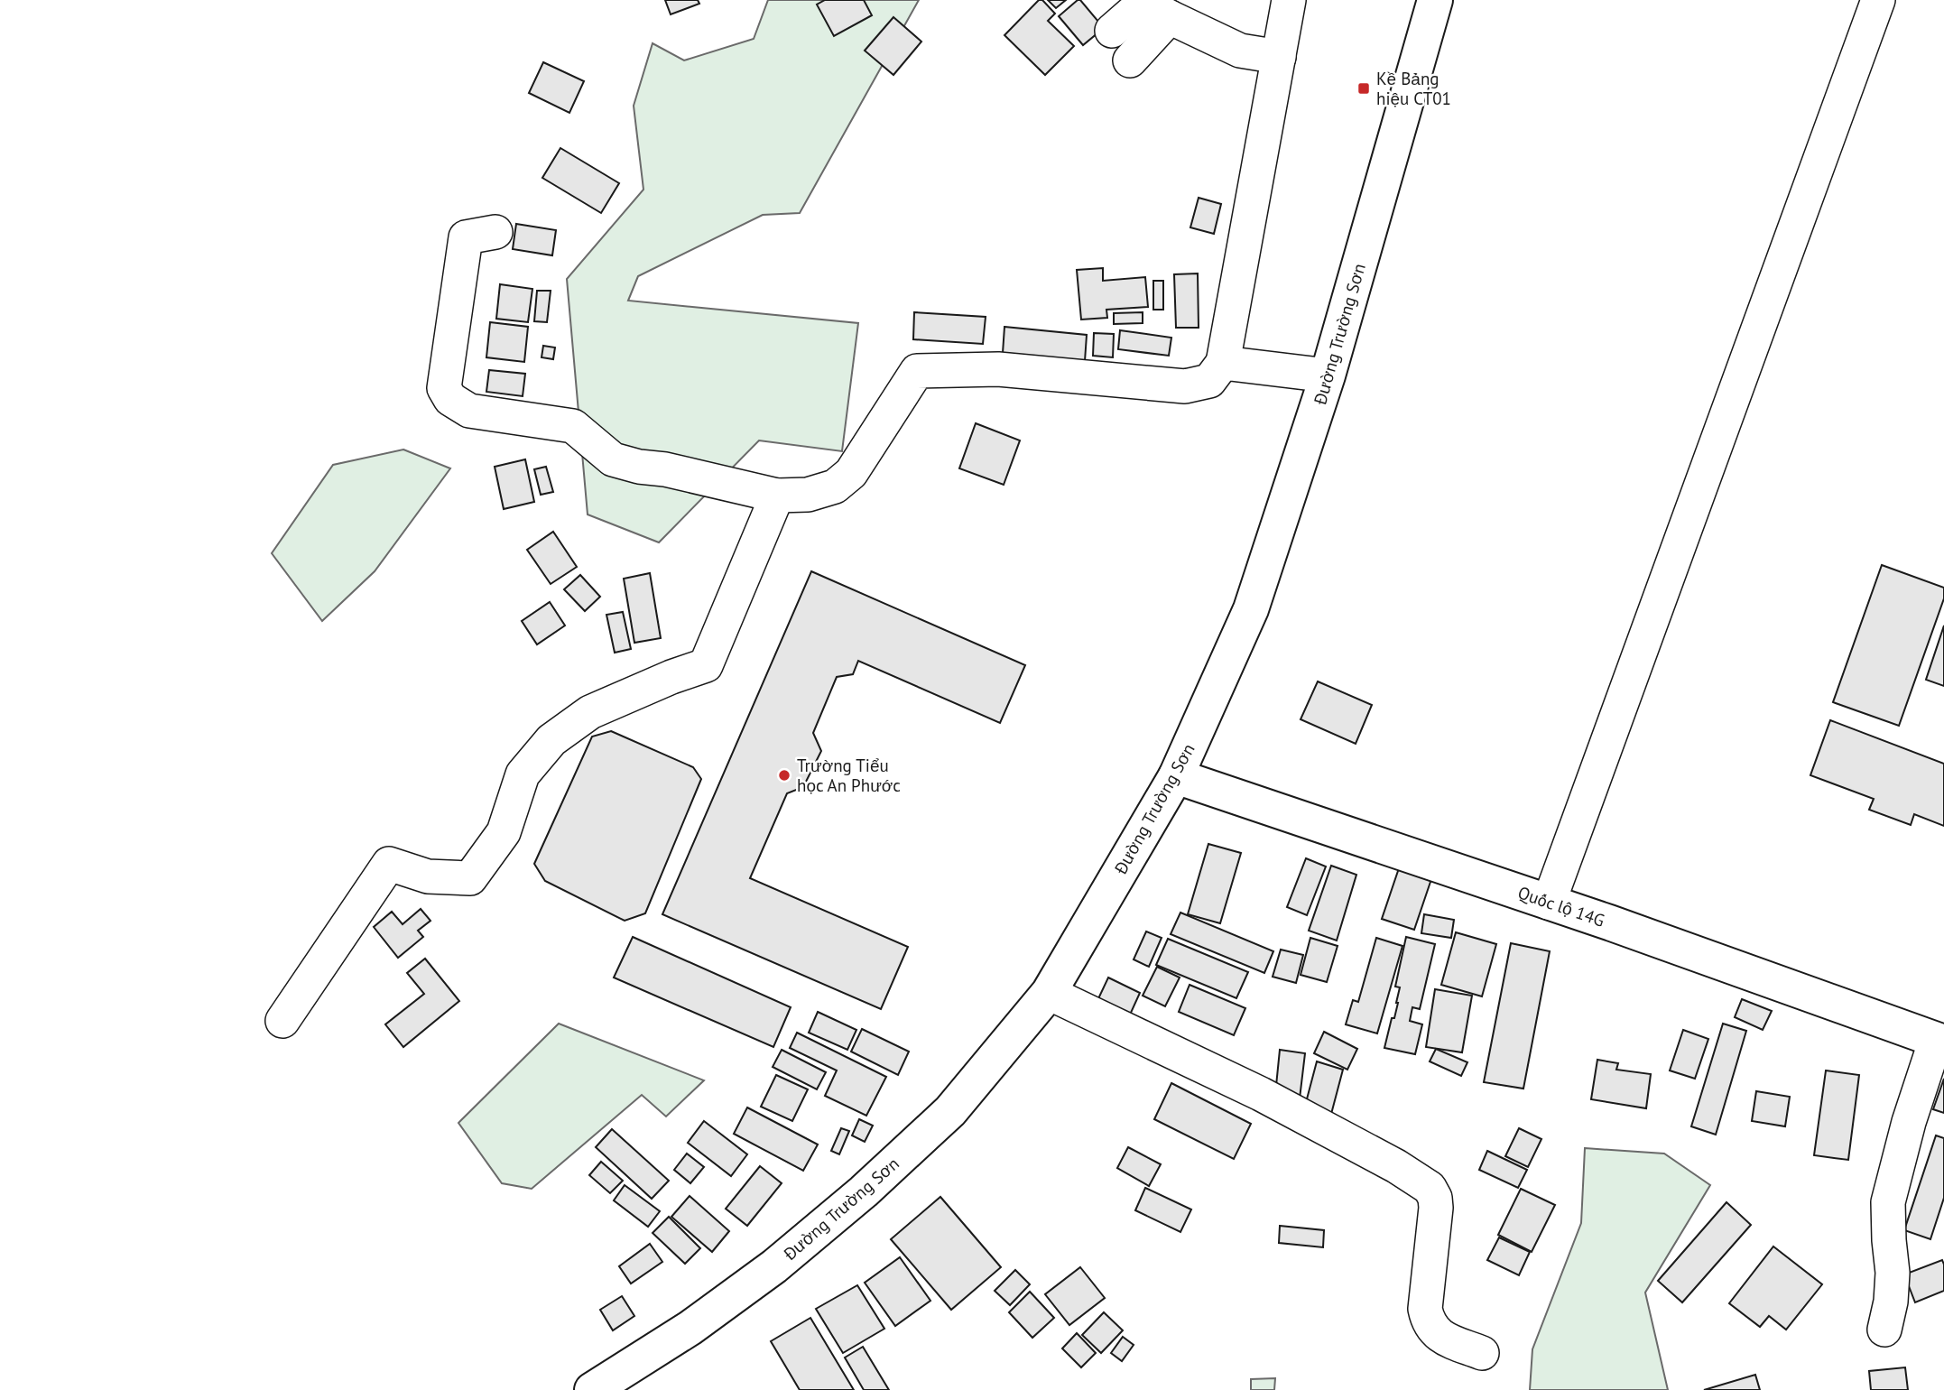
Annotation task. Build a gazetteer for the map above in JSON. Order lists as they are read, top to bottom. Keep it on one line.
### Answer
{"streets":{"main road":["Đường Trường Sơn","Quốc lộ 14G"]},"crossings":[["Đường Trường Sơn","Quốc lộ 14G"]],"places":{"transit":["Kề Bảng hiệu CT01"],"other":["Trường Tiểu học An Phước"]}}
